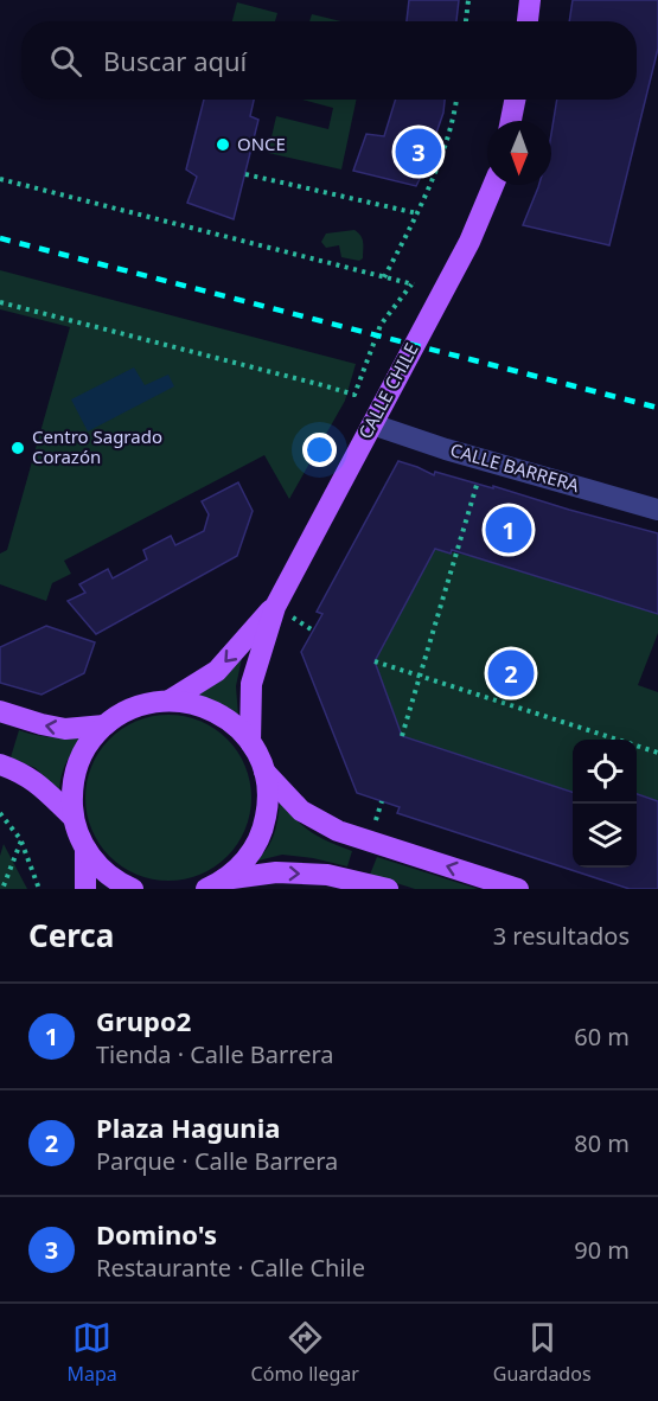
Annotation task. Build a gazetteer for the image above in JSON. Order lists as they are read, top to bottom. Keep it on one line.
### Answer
{"streets":{"main road":["CALLE CHILE"],"street":["CALLE BARRERA"]},"crossings":[["CALLE CHILE","CALLE BARRERA"]],"places":["ONCE","Centro Sagrado Corazón"],"north":"bottom","page":{"search":"Buscar aquí","pins":["3","1","2"],"heading":["Cerca","3 resultados"],"list":[{"mark":"1","name":"Grupo2","note":"Tienda · Calle Barrera","value":"60 m"},{"mark":"2","name":"Plaza Hagunia","note":"Parque · Calle Barrera","value":"80 m"},{"mark":"3","name":"Domino's","note":"Restaurante · Calle Chile","value":"90 m"}],"nav":["Mapa","Cómo llegar","Guardados"]}}
